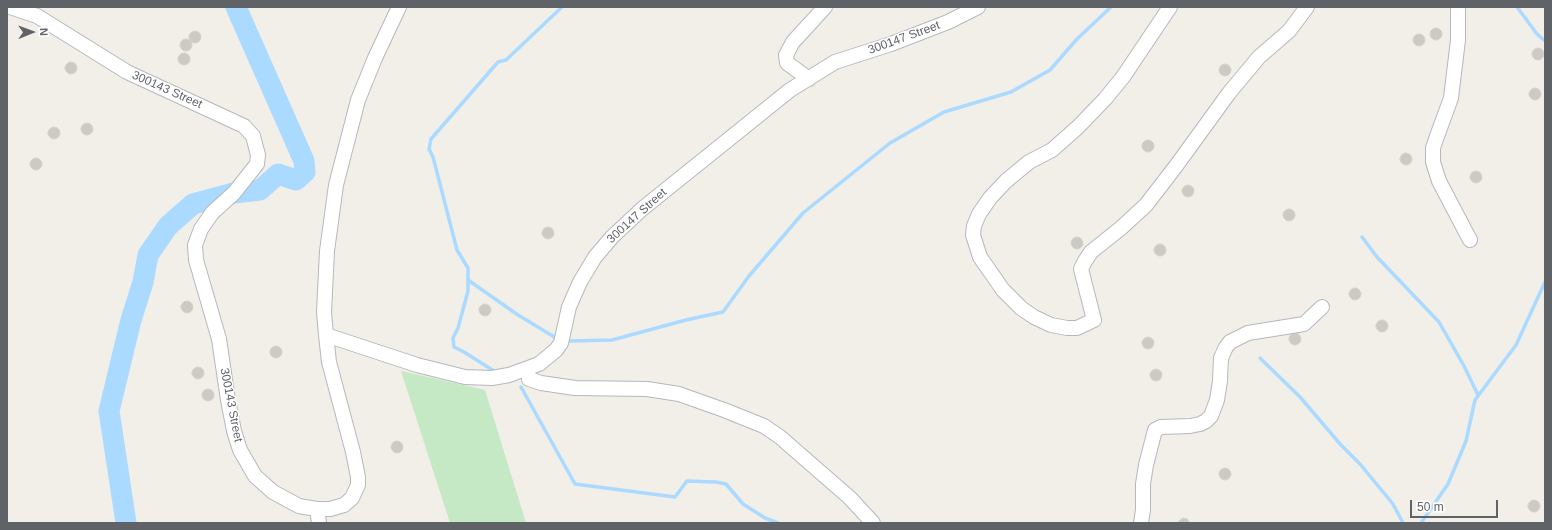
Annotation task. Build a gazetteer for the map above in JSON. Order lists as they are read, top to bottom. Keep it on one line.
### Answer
{"streets":{"street":["300147 Street","300143 Street"]},"crossings":[["300147 Street","300143 Street"]],"scale_bar":"50 m","north":"right"}
